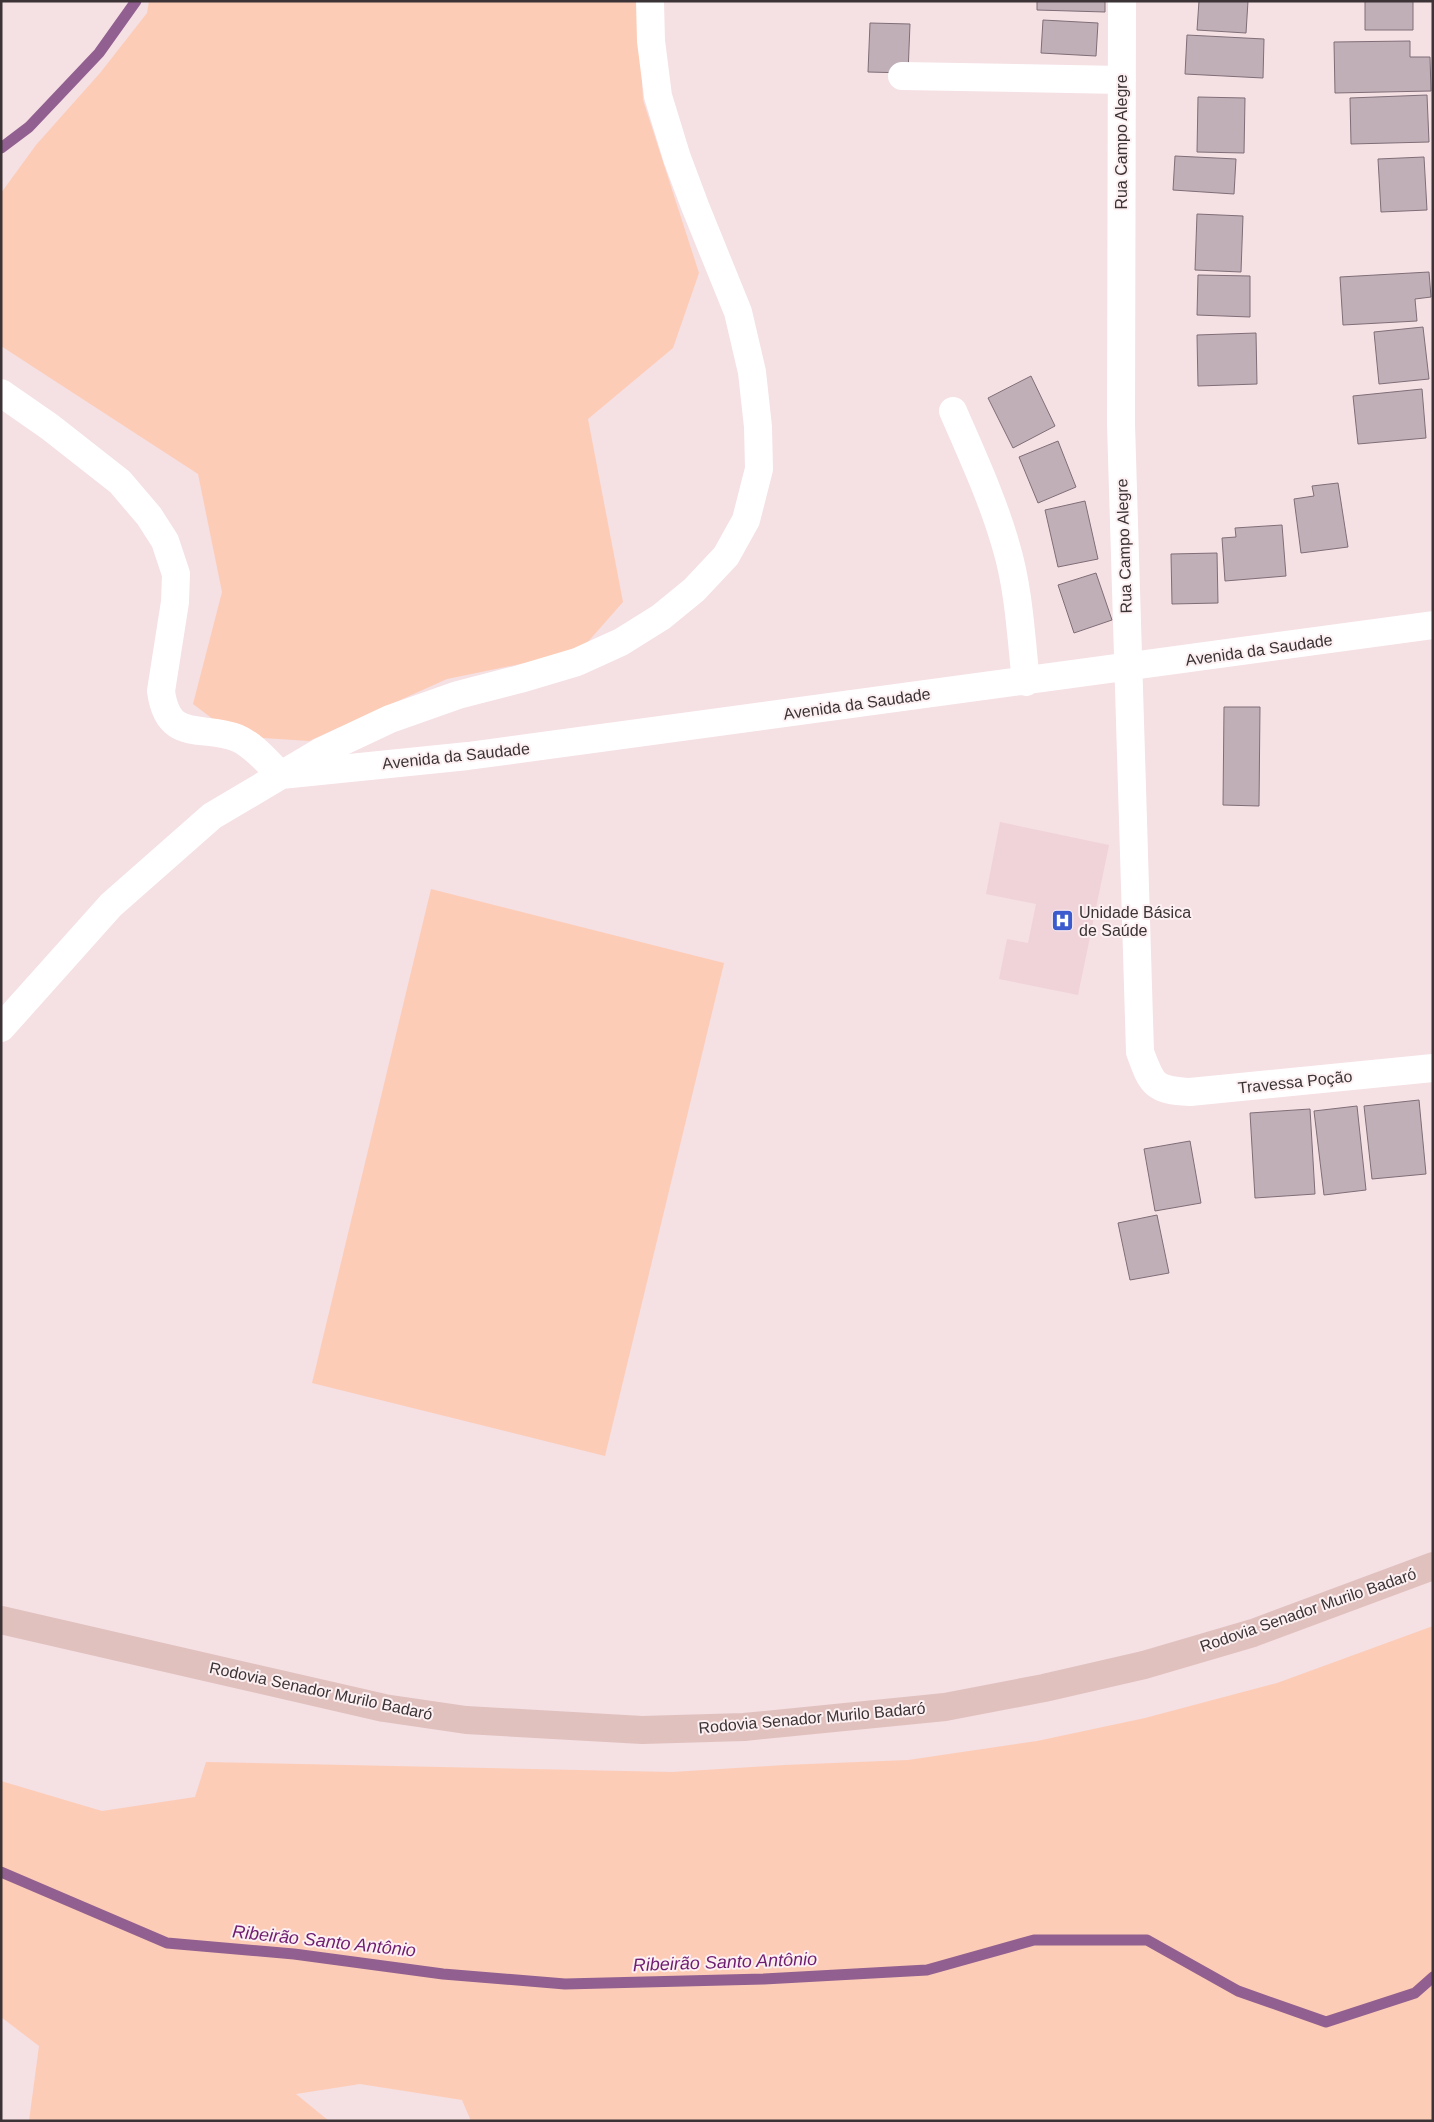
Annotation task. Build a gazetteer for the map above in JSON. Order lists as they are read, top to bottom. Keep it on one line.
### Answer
{"streets":{"main road":["Rodovia Senador Murilo Badaró"],"street":["Rua Campo Alegre","Avenida da Saudade","Travessa Poção"]},"crossings":[["Rua Campo Alegre","Avenida da Saudade"],["Rua Campo Alegre","Travessa Poção"]],"water":["Ribeirão Santo Antônio"],"places":{"hospital":["Unidade Básica de Saúde"]}}
